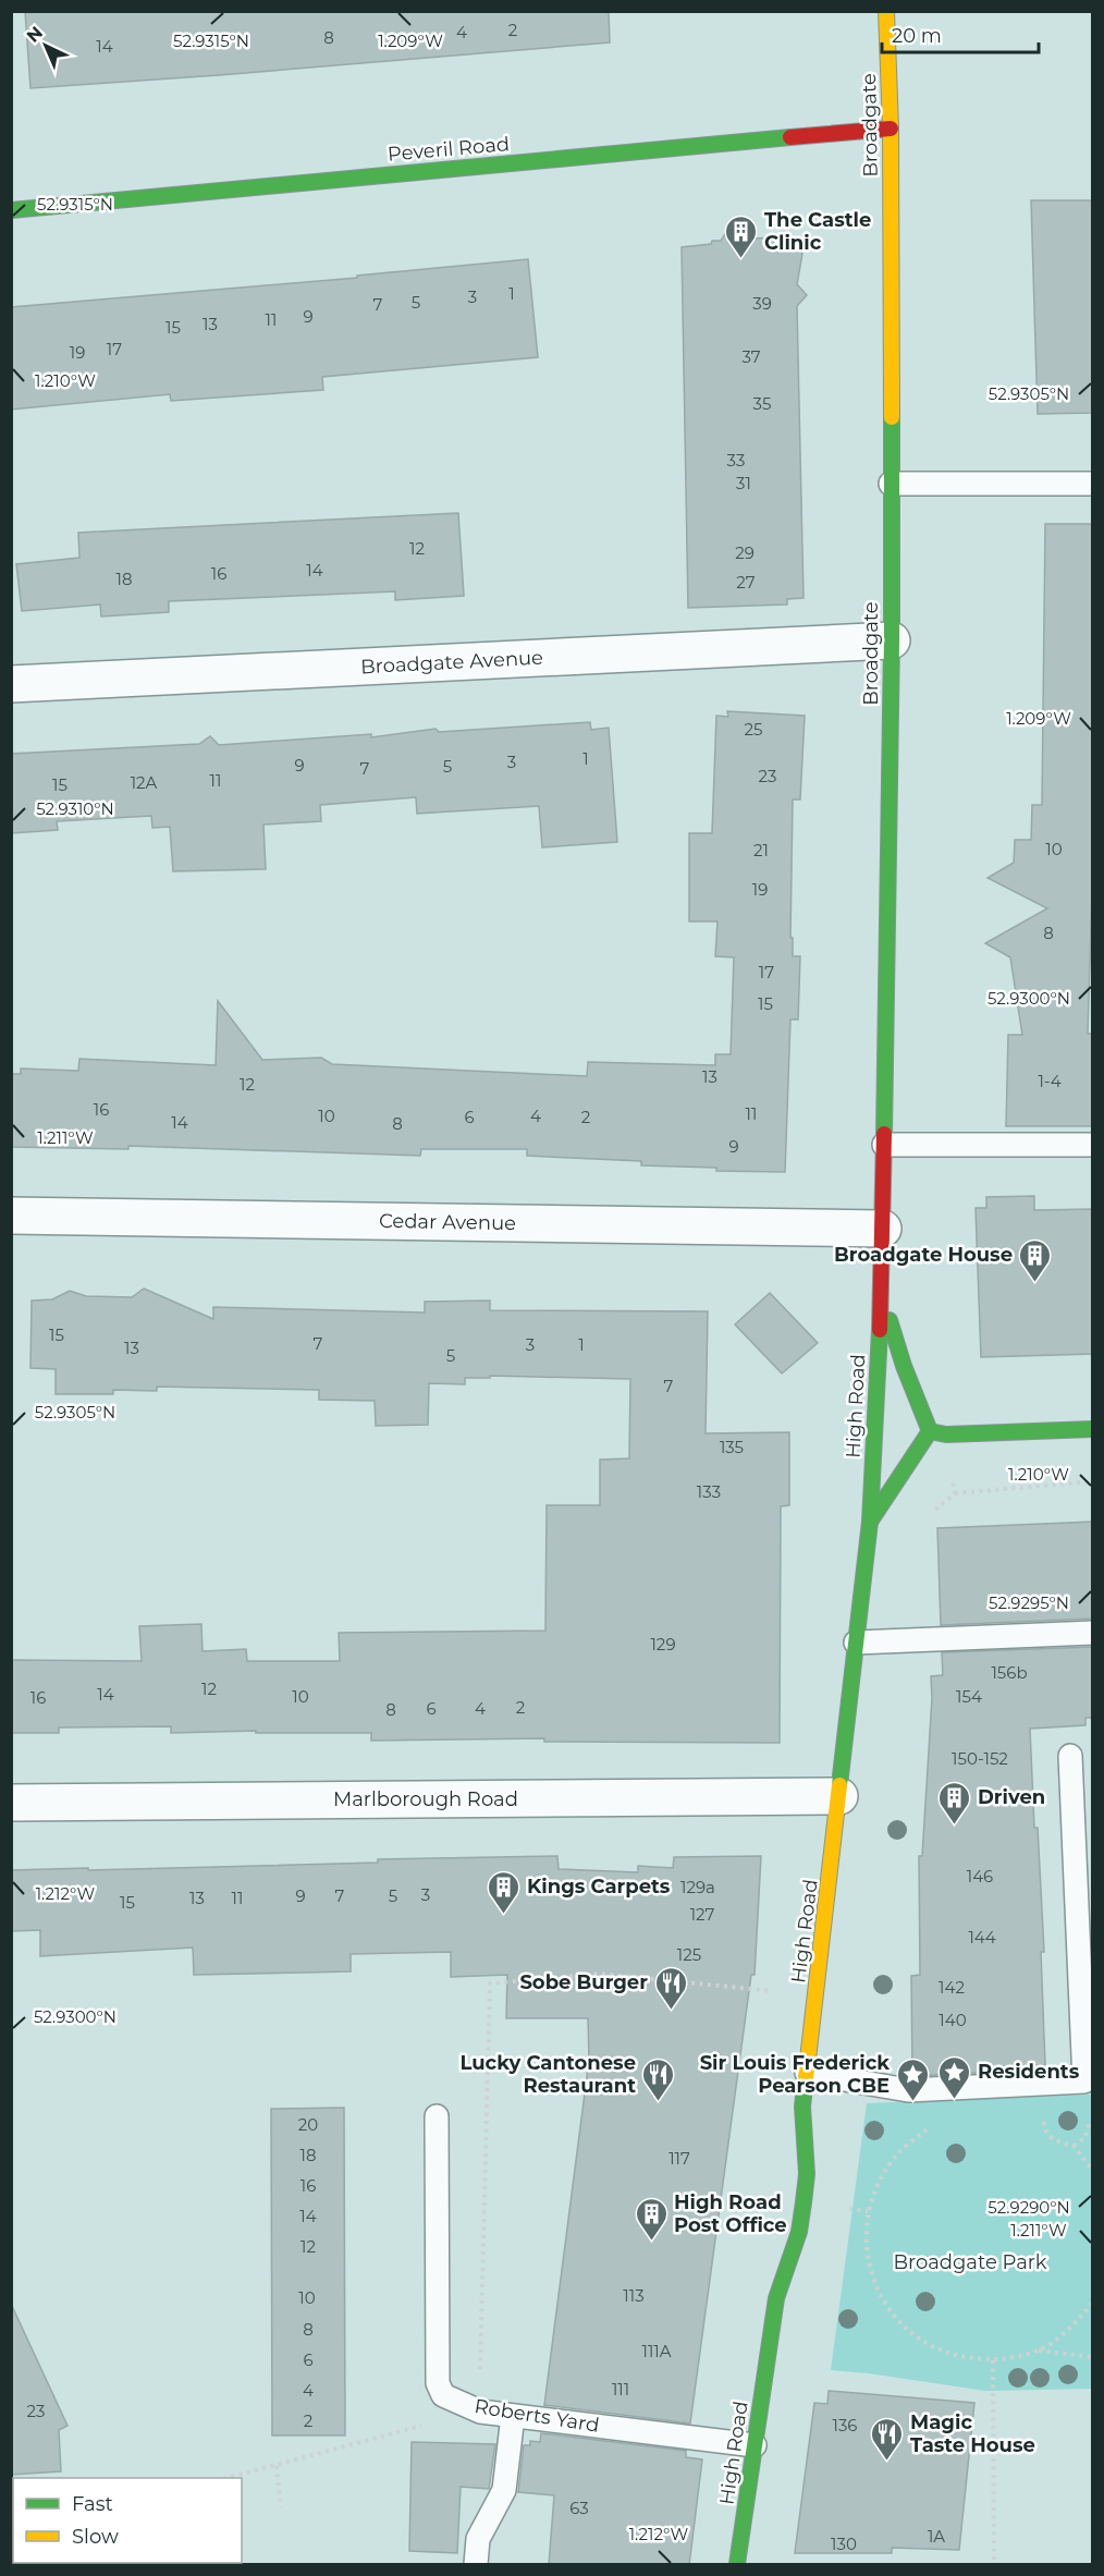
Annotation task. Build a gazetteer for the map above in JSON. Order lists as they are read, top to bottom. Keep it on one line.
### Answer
{"streets":{"main road":["Broadgate","Peveril Road","High Road"],"street":["Broadgate Avenue","Cedar Avenue","Marlborough Road"],"lane":["Roberts Yard"]},"crossings":[["Broadgate","Peveril Road"],["Broadgate","Broadgate Avenue"],["Broadgate","Cedar Avenue"],["Broadgate","High Road"],["High Road","Marlborough Road"],["High Road","Roberts Yard"]],"parks":["Broadgate Park"],"places":{"building":["The Castle Clinic","Broadgate House","Driven","Kings Carpets","High Road Post Office"],"restaurant":["Sobe Burger","Lucky Cantonese Restaurant","Magic Taste House"],"place":["Residents","Sir Louis Frederick Pearson CBE"]},"house_numbers":["2","4","8","14","1","3","5","39","7","9","11","13","15","17","19","37","35","33","31","12","29","14","16","18","27","25","1","3","9","5","7","23","11","12A","15","10","21","19","8","17","15","13","1-4","12","16","11","10","4","6","2","14","8","9","15","7","3","1","13","5","7","135","133","129","156b","12","14","10","154","16","2","6","4","8","150-152","146","129a","3","9","7","5","13","11","15","127","144","125","142","140","20","18","117","16","14","12","113","10","8","111A","6","111","4","23","2","136","63","1A","130"],"legend":["Fast","Slow"],"scale_bar":"20 m","north":"top left","coordinates":["52.9315°N","1.209°W","1.210°W","52.9305°N","52.9310°N","52.9300°N","1.211°W","52.9295°N","1.212°W","52.9290°N"]}
